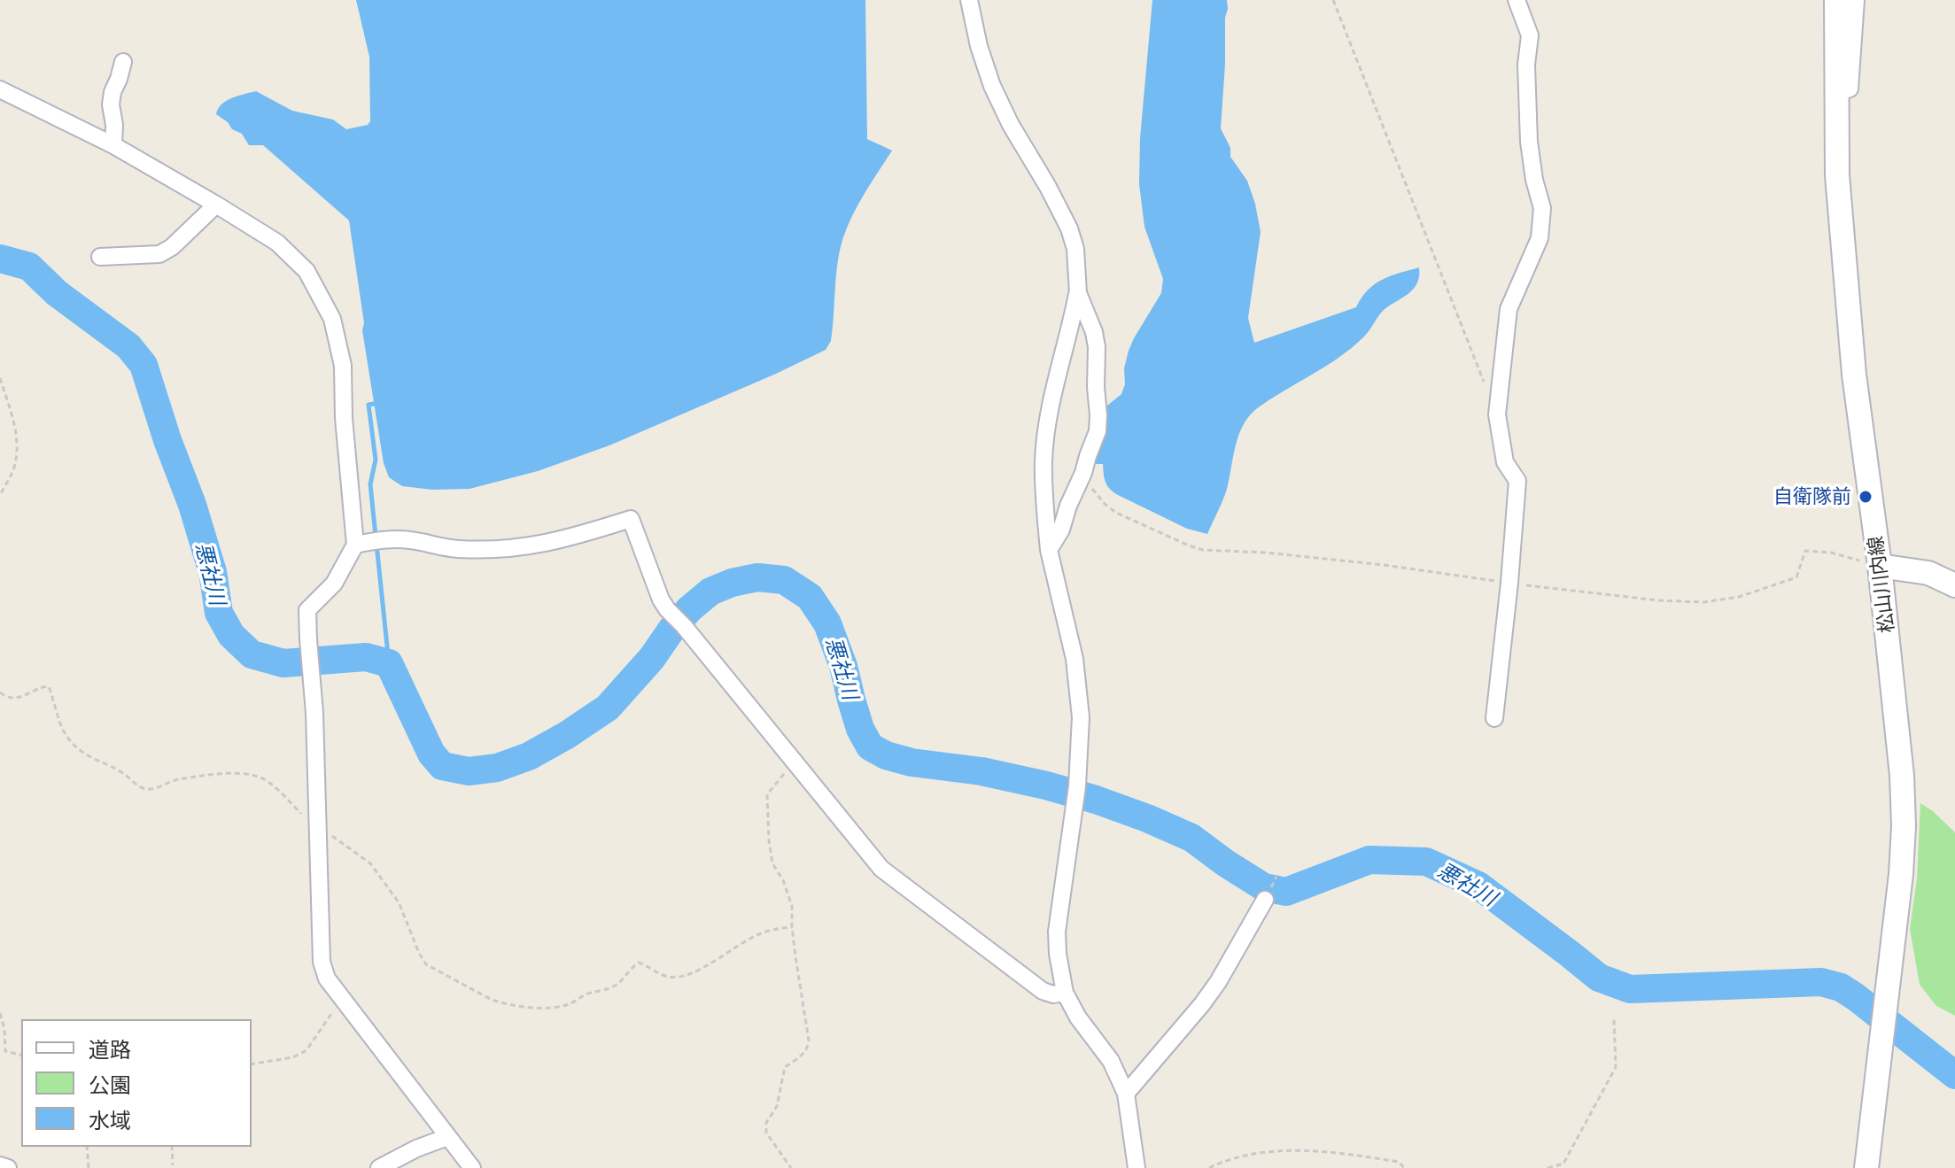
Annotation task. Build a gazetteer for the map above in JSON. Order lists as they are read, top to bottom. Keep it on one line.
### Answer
{"streets":{"main road":["松山川内線"]},"water":["悪社川"],"places":["自衛隊前"],"legend":["道路","公園","水域"]}
